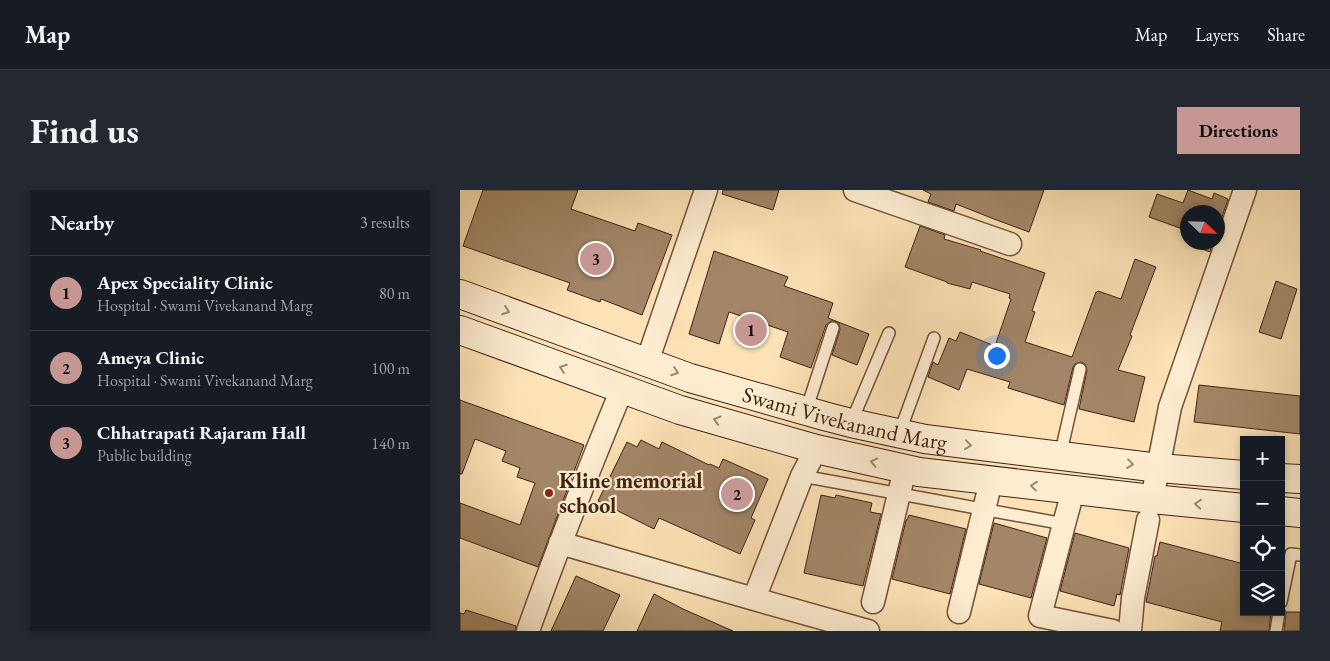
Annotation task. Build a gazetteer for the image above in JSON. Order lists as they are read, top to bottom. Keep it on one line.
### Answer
{"streets":{"main road":["Swami Vivekanand Marg"]},"places":["Kline memorial school"],"north":"bottom right","page":{"header":"Map","nav":["Map","Layers","Share"],"buttons":"Directions","title":"Find us","heading":["Nearby","3 results"],"pins":["3","1","2"],"list":[{"mark":"1","name":"Apex Speciality Clinic","note":"Hospital · Swami Vivekanand Marg","value":"80 m"},{"mark":"2","name":"Ameya Clinic","note":"Hospital · Swami Vivekanand Marg","value":"100 m"},{"mark":"3","name":"Chhatrapati Rajaram Hall","note":"Public building","value":"140 m"}],"map_buttons":["+","−"]}}
